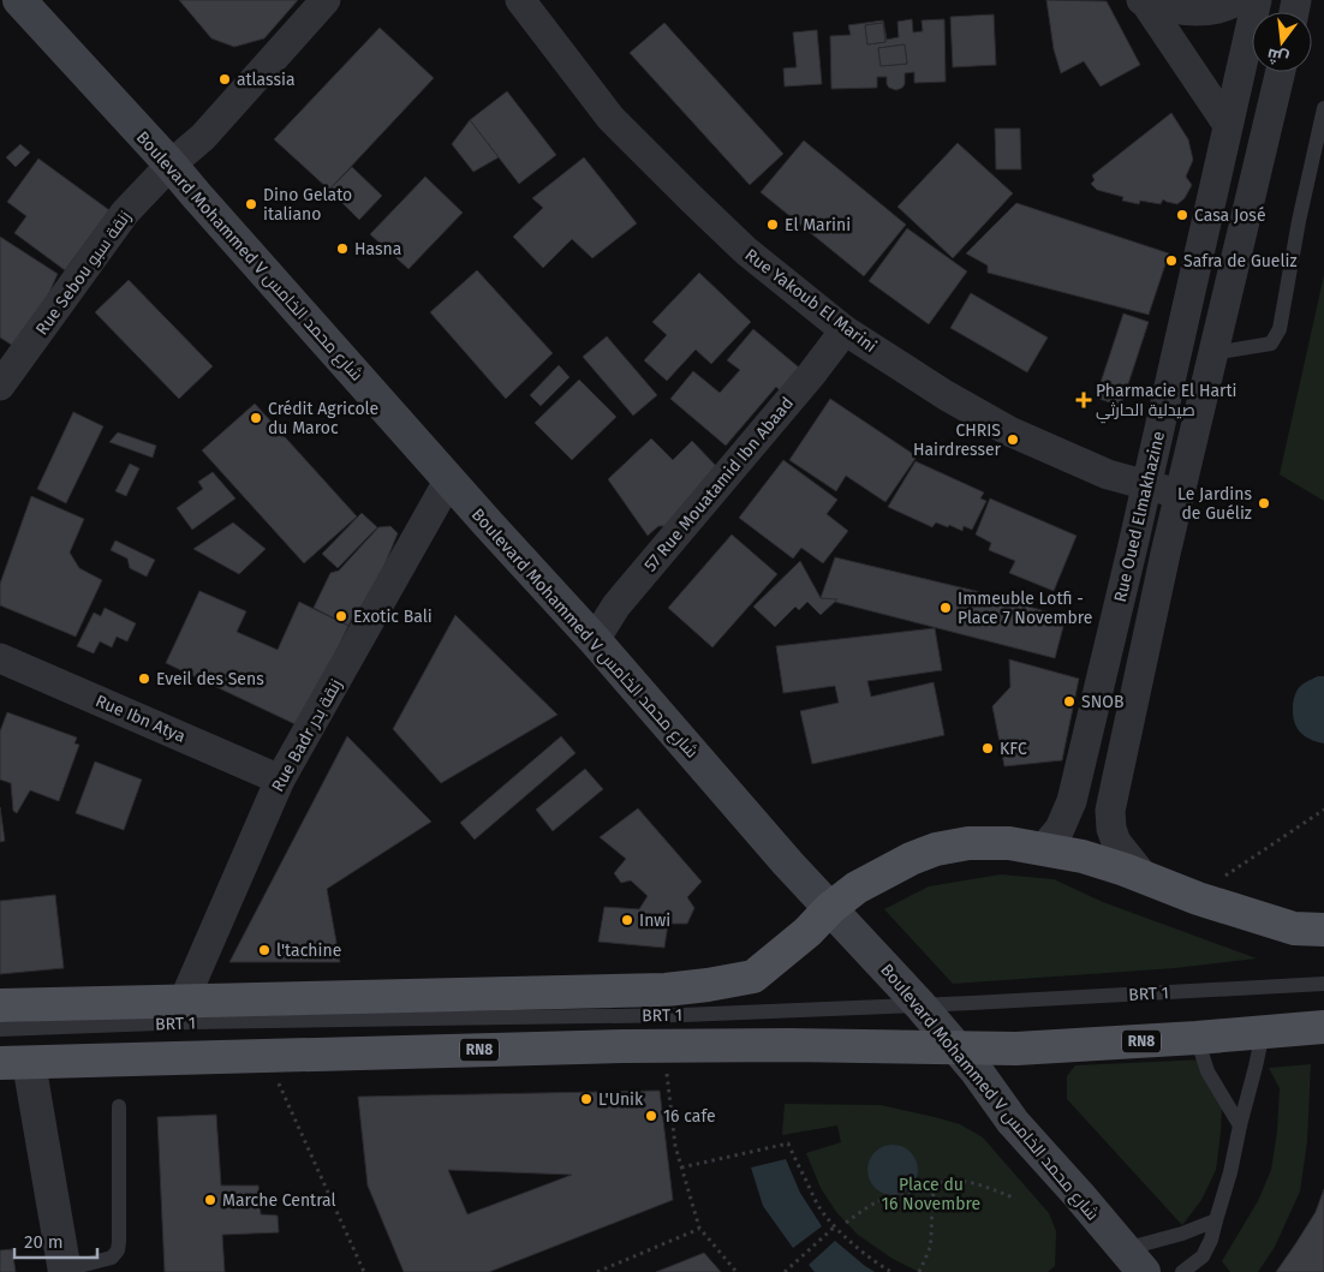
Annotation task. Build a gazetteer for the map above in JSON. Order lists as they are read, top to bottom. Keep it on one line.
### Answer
{"streets":{"main road":["Boulevard Mohammed V شارع محمد الخامس","RN8"],"street":["Rue Sebou زنقة سبو","Rue Yakoub El Marini","57 Rue Mouatamid Ibn Abaad","Rue Oued Elmakhazine","Rue Ibn Atya","Rue Badr زنقة بدر"],"lane":["BRT 1"]},"crossings":[["Boulevard Mohammed V شارع محمد الخامس","Rue Sebou زنقة سبو"],["Boulevard Mohammed V شارع محمد الخامس","57 Rue Mouatamid Ibn Abaad"],["Boulevard Mohammed V شارع محمد الخامس","Rue Badr زنقة بدر"],["Boulevard Mohammed V شارع محمد الخامس","BRT 1"],["Boulevard Mohammed V شارع محمد الخامس","RN8"],["Rue Yakoub El Marini","57 Rue Mouatamid Ibn Abaad"],["Rue Yakoub El Marini","Rue Oued Elmakhazine"],["Rue Ibn Atya","Rue Badr زنقة بدر"]],"parks":["Place du 16 Novembre"],"places":{"other":["atlassia","Dino Gelato italiano","Casa José","El Marini","Hasna","Safra de Gueliz","Crédit Agricole du Maroc","CHRIS Hairdresser","Le Jardins de Guéliz","Immeuble Lotfi - Place 7 Novembre","Exotic Bali","Eveil des Sens","SNOB","KFC","Inwi","l'tachine","L'Unik","16 cafe","Marche Central"],"health":["Pharmacie El Harti صيدلية الحارثي"]},"scale_bar":"20 m","north":"bottom"}
